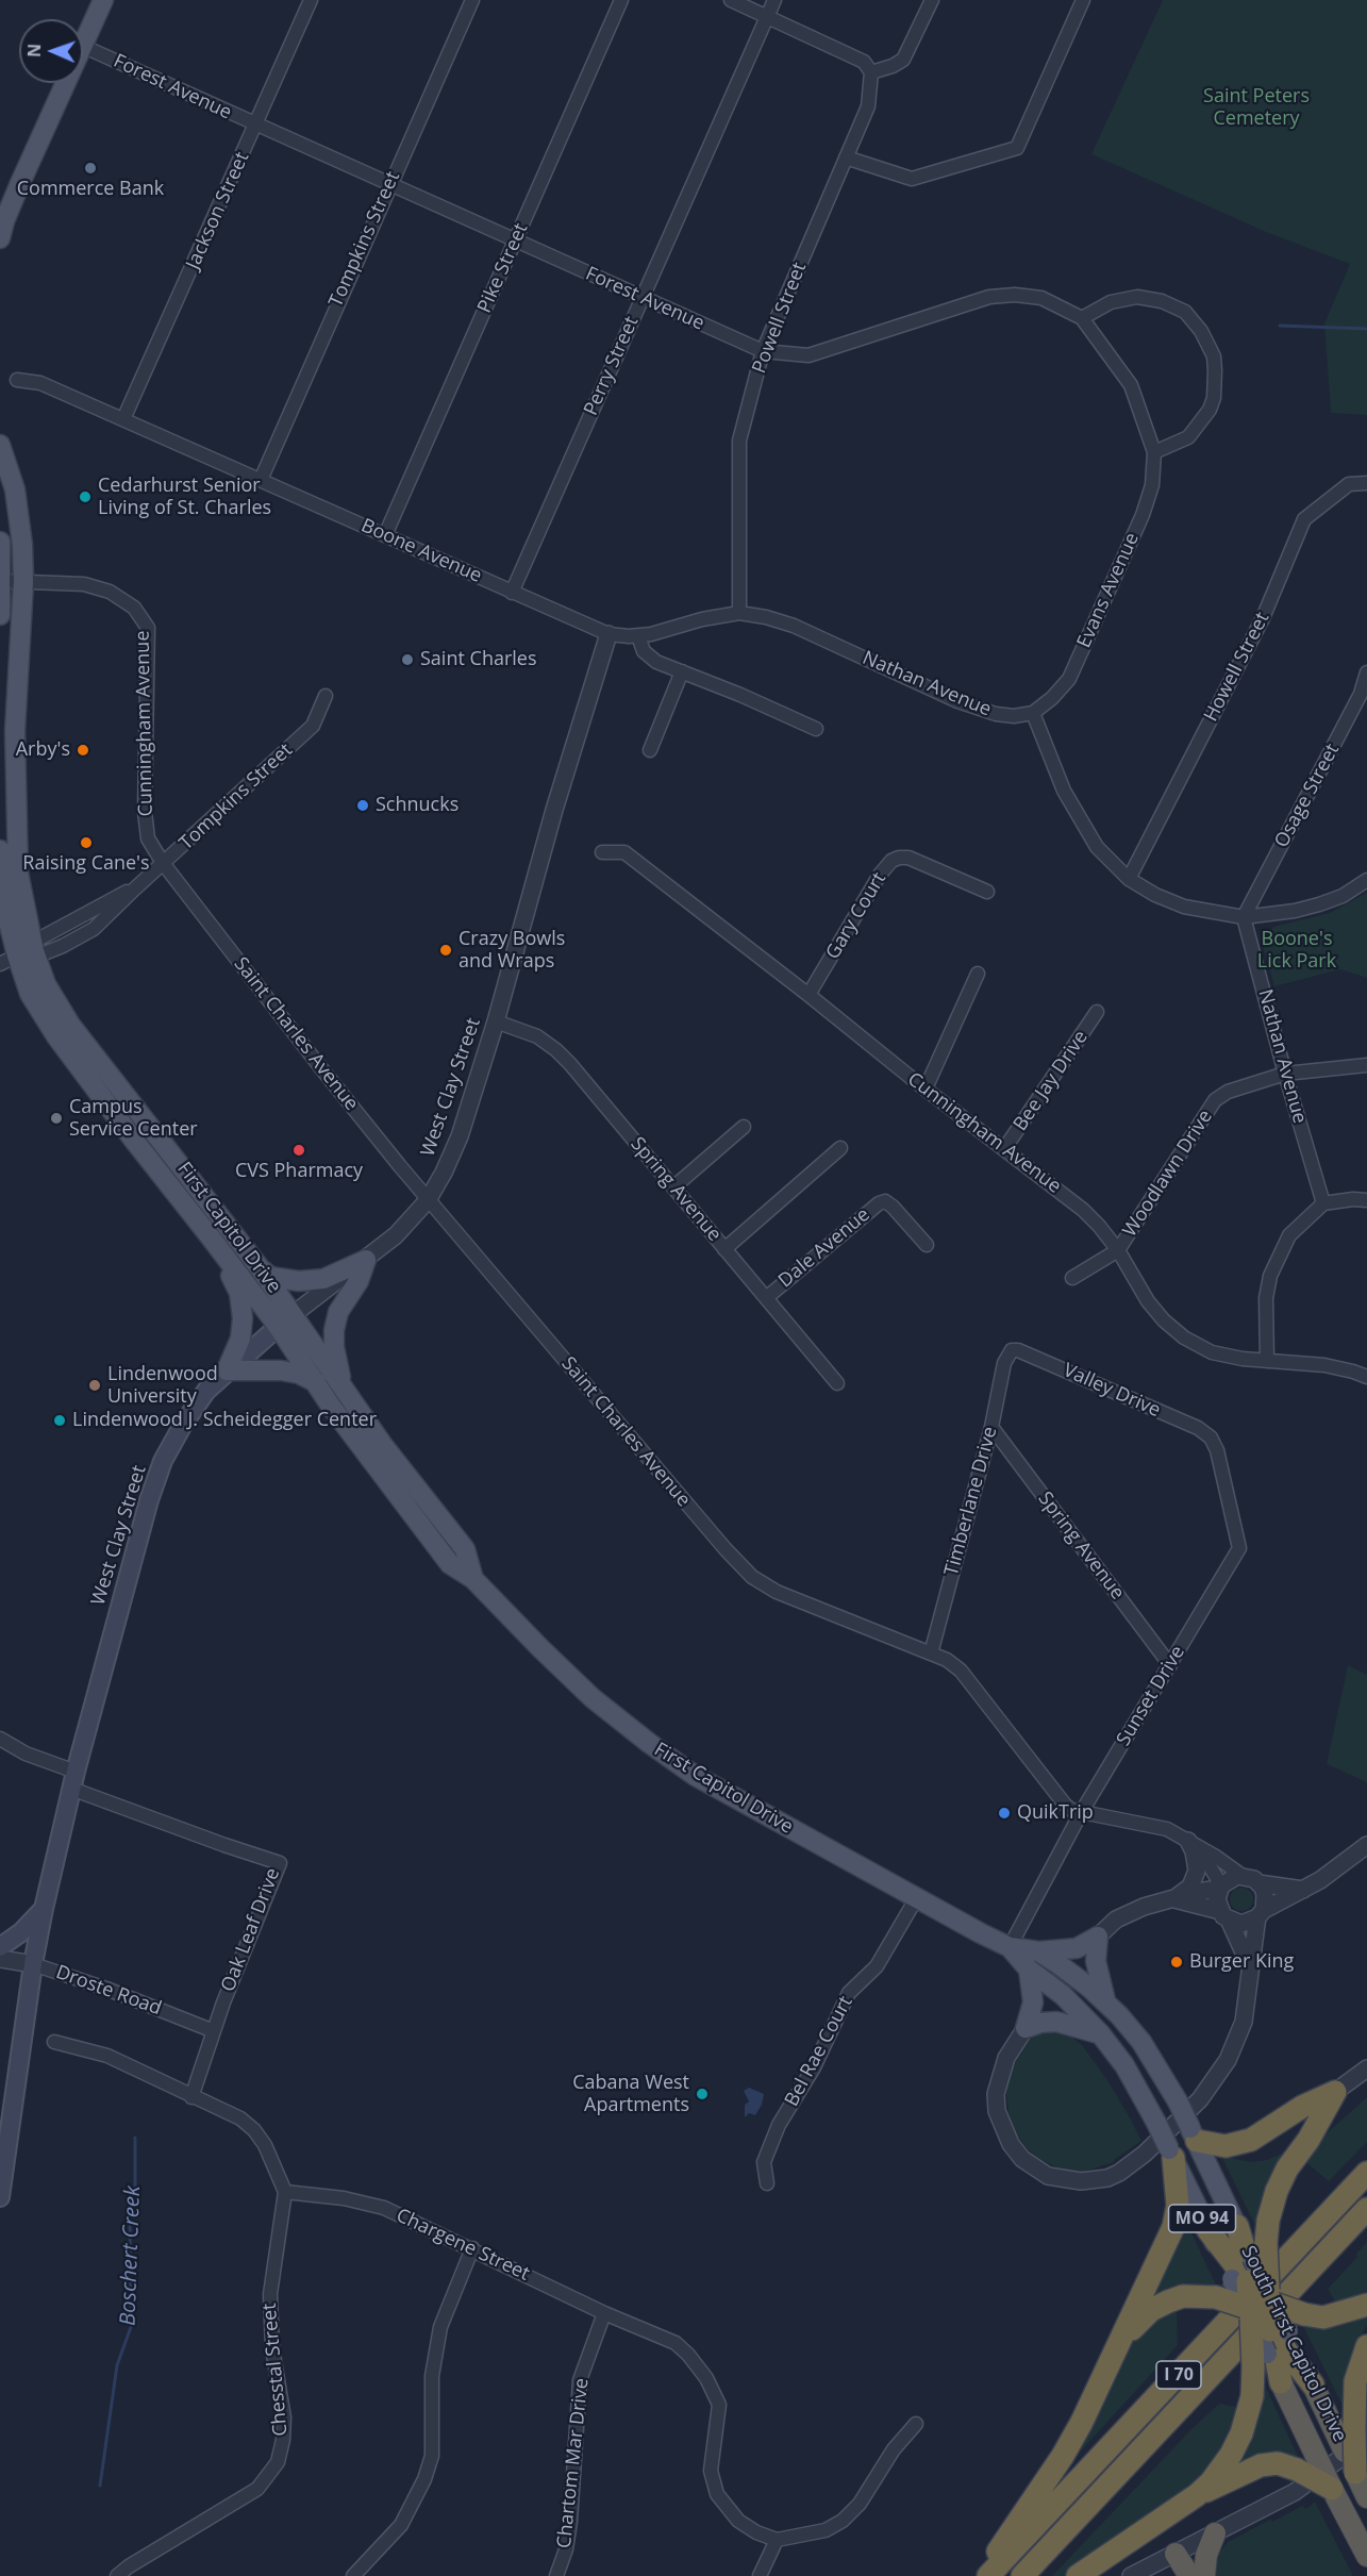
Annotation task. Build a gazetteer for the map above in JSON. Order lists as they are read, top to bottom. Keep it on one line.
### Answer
{"streets":{"highway":["South First Capitol Drive","I 70"],"main road":["West Clay Street","First Capitol Drive","MO 94"],"street":["Forest Avenue","Jackson Street","Tompkins Street","Pike Street","Powell Street","Perry Street","Boone Avenue","Evans Avenue","Howell Street","Nathan Avenue","Cunningham Avenue","Osage Street","Gary Court","Saint Charles Avenue","Bee Jay Drive","Woodlawn Drive","Spring Avenue","Dale Avenue","Valley Drive","Timberlane Drive","Sunset Drive","Oak Leaf Drive","Droste Road","Bel Rae Court","Chargene Street","Chesstal Street","Chartom Mar Drive"]},"crossings":[["Forest Avenue","Jackson Street"],["Forest Avenue","Tompkins Street"],["Forest Avenue","Pike Street"],["Forest Avenue","Powell Street"],["Forest Avenue","Perry Street"],["Forest Avenue","Evans Avenue"],["Jackson Street","Boone Avenue"],["Tompkins Street","Boone Avenue"],["Tompkins Street","Cunningham Avenue"],["Tompkins Street","Saint Charles Avenue"],["Tompkins Street","First Capitol Drive"],["Pike Street","Boone Avenue"],["Powell Street","Nathan Avenue"],["Perry Street","Boone Avenue"],["Boone Avenue","Nathan Avenue"],["Boone Avenue","West Clay Street"],["Evans Avenue","Nathan Avenue"],["Nathan Avenue","Osage Street"],["Nathan Avenue","Woodlawn Drive"],["Cunningham Avenue","Gary Court"],["Cunningham Avenue","Saint Charles Avenue"],["Cunningham Avenue","Bee Jay Drive"],["Cunningham Avenue","Woodlawn Drive"],["Cunningham Avenue","First Capitol Drive"],["Saint Charles Avenue","West Clay Street"],["Saint Charles Avenue","Timberlane Drive"],["Saint Charles Avenue","Sunset Drive"],["West Clay Street","Spring Avenue"],["West Clay Street","First Capitol Drive"],["West Clay Street","Oak Leaf Drive"],["West Clay Street","Droste Road"],["Spring Avenue","Dale Avenue"],["Spring Avenue","Timberlane Drive"],["Spring Avenue","Sunset Drive"],["First Capitol Drive","Sunset Drive"],["First Capitol Drive","Bel Rae Court"],["Valley Drive","Timberlane Drive"],["Valley Drive","Sunset Drive"],["Oak Leaf Drive","Droste Road"],["Chargene Street","Chesstal Street"],["Chargene Street","Chartom Mar Drive"]],"water":["Boschert Creek"],"parks":["Saint Peters Cemetery","Boone's Lick Park"],"places":["Commerce Bank","Cedarhurst Senior Living of St. Charles","Saint Charles","Arby's","Schnucks","Raising Cane's","Crazy Bowls and Wraps","Campus Service Center","CVS Pharmacy","Lindenwood University","Lindenwood J. Scheidegger Center","QuikTrip","Burger King","Cabana West Apartments"],"north":"left"}
